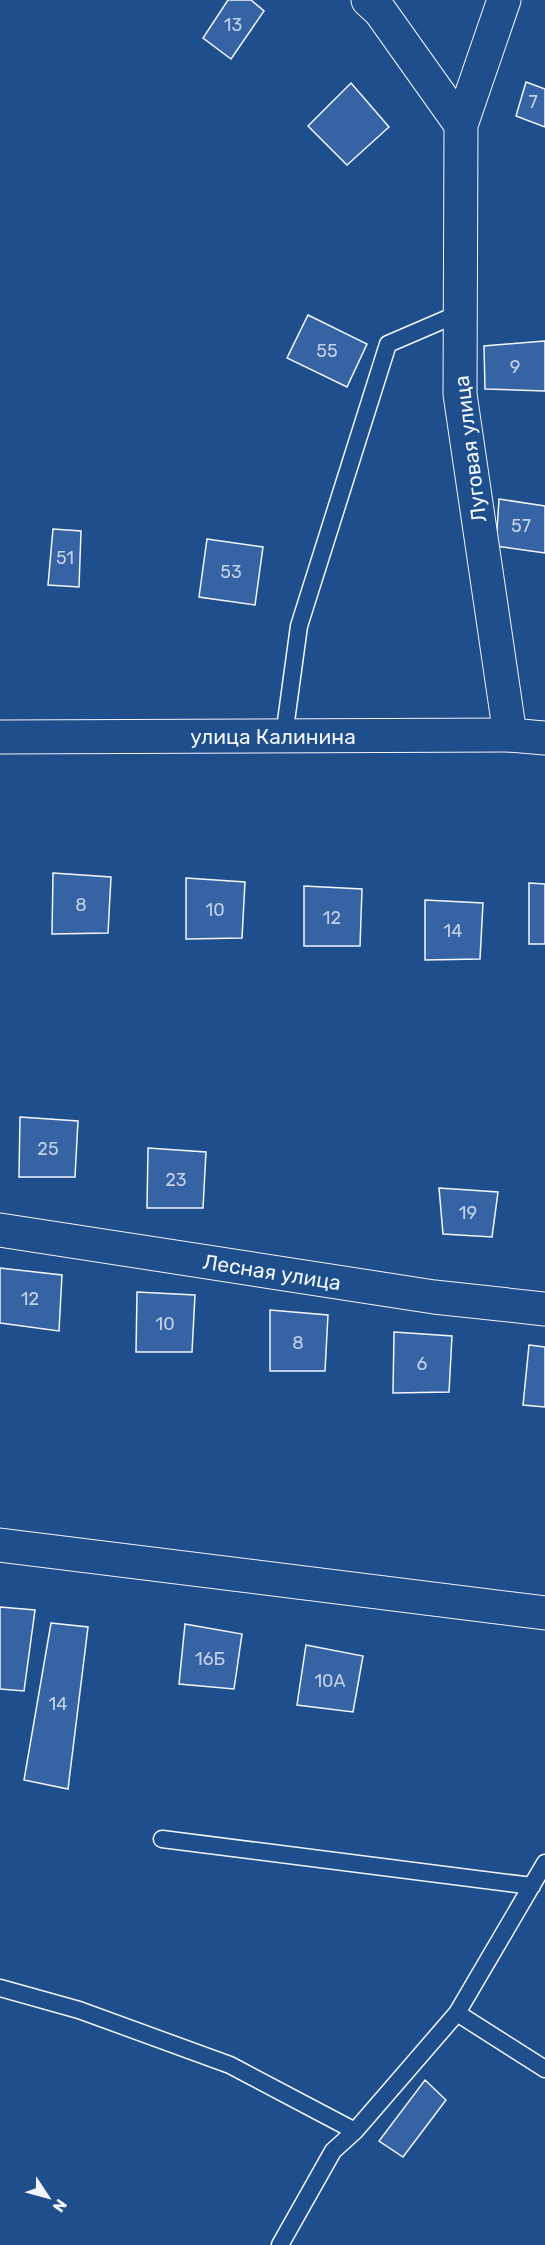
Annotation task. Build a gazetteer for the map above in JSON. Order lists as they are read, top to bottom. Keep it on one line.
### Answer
{"streets":{"street":["Луговая улица","улица Калинина","Лесная улица"]},"crossings":[["Луговая улица","улица Калинина"]],"house_numbers":["13","7","55","9","57","51","53","8","10","12","14","25","23","19","12","10","8","6","16Б","10А","14"],"north":"bottom right"}
